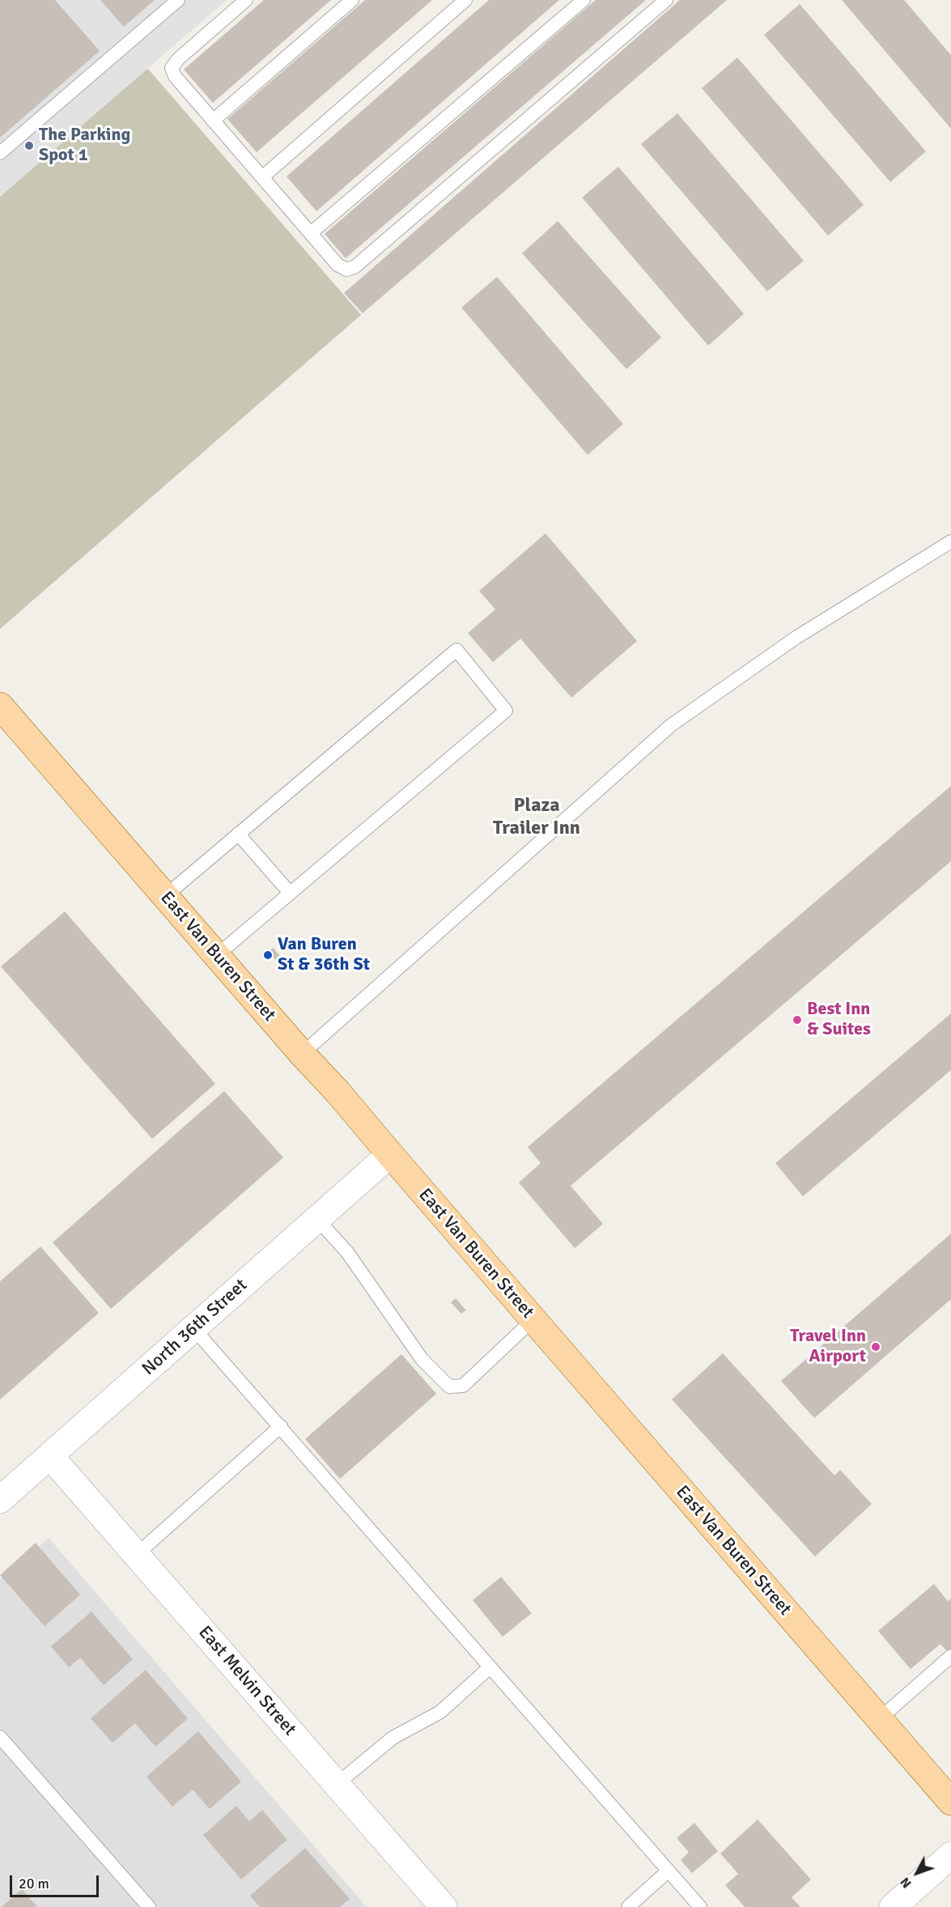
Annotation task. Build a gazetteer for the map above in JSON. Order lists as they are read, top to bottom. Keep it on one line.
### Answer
{"streets":{"main road":["East Van Buren Street"],"street":["North 36th Street","East Melvin Street"]},"crossings":[["East Van Buren Street","North 36th Street"],["North 36th Street","East Melvin Street"]],"districts":["Plaza Trailer Inn"],"places":["The Parking Spot 1","Van Buren St & 36th St","Best Inn & Suites","Travel Inn Airport"],"scale_bar":"20 m","north":"bottom left"}
